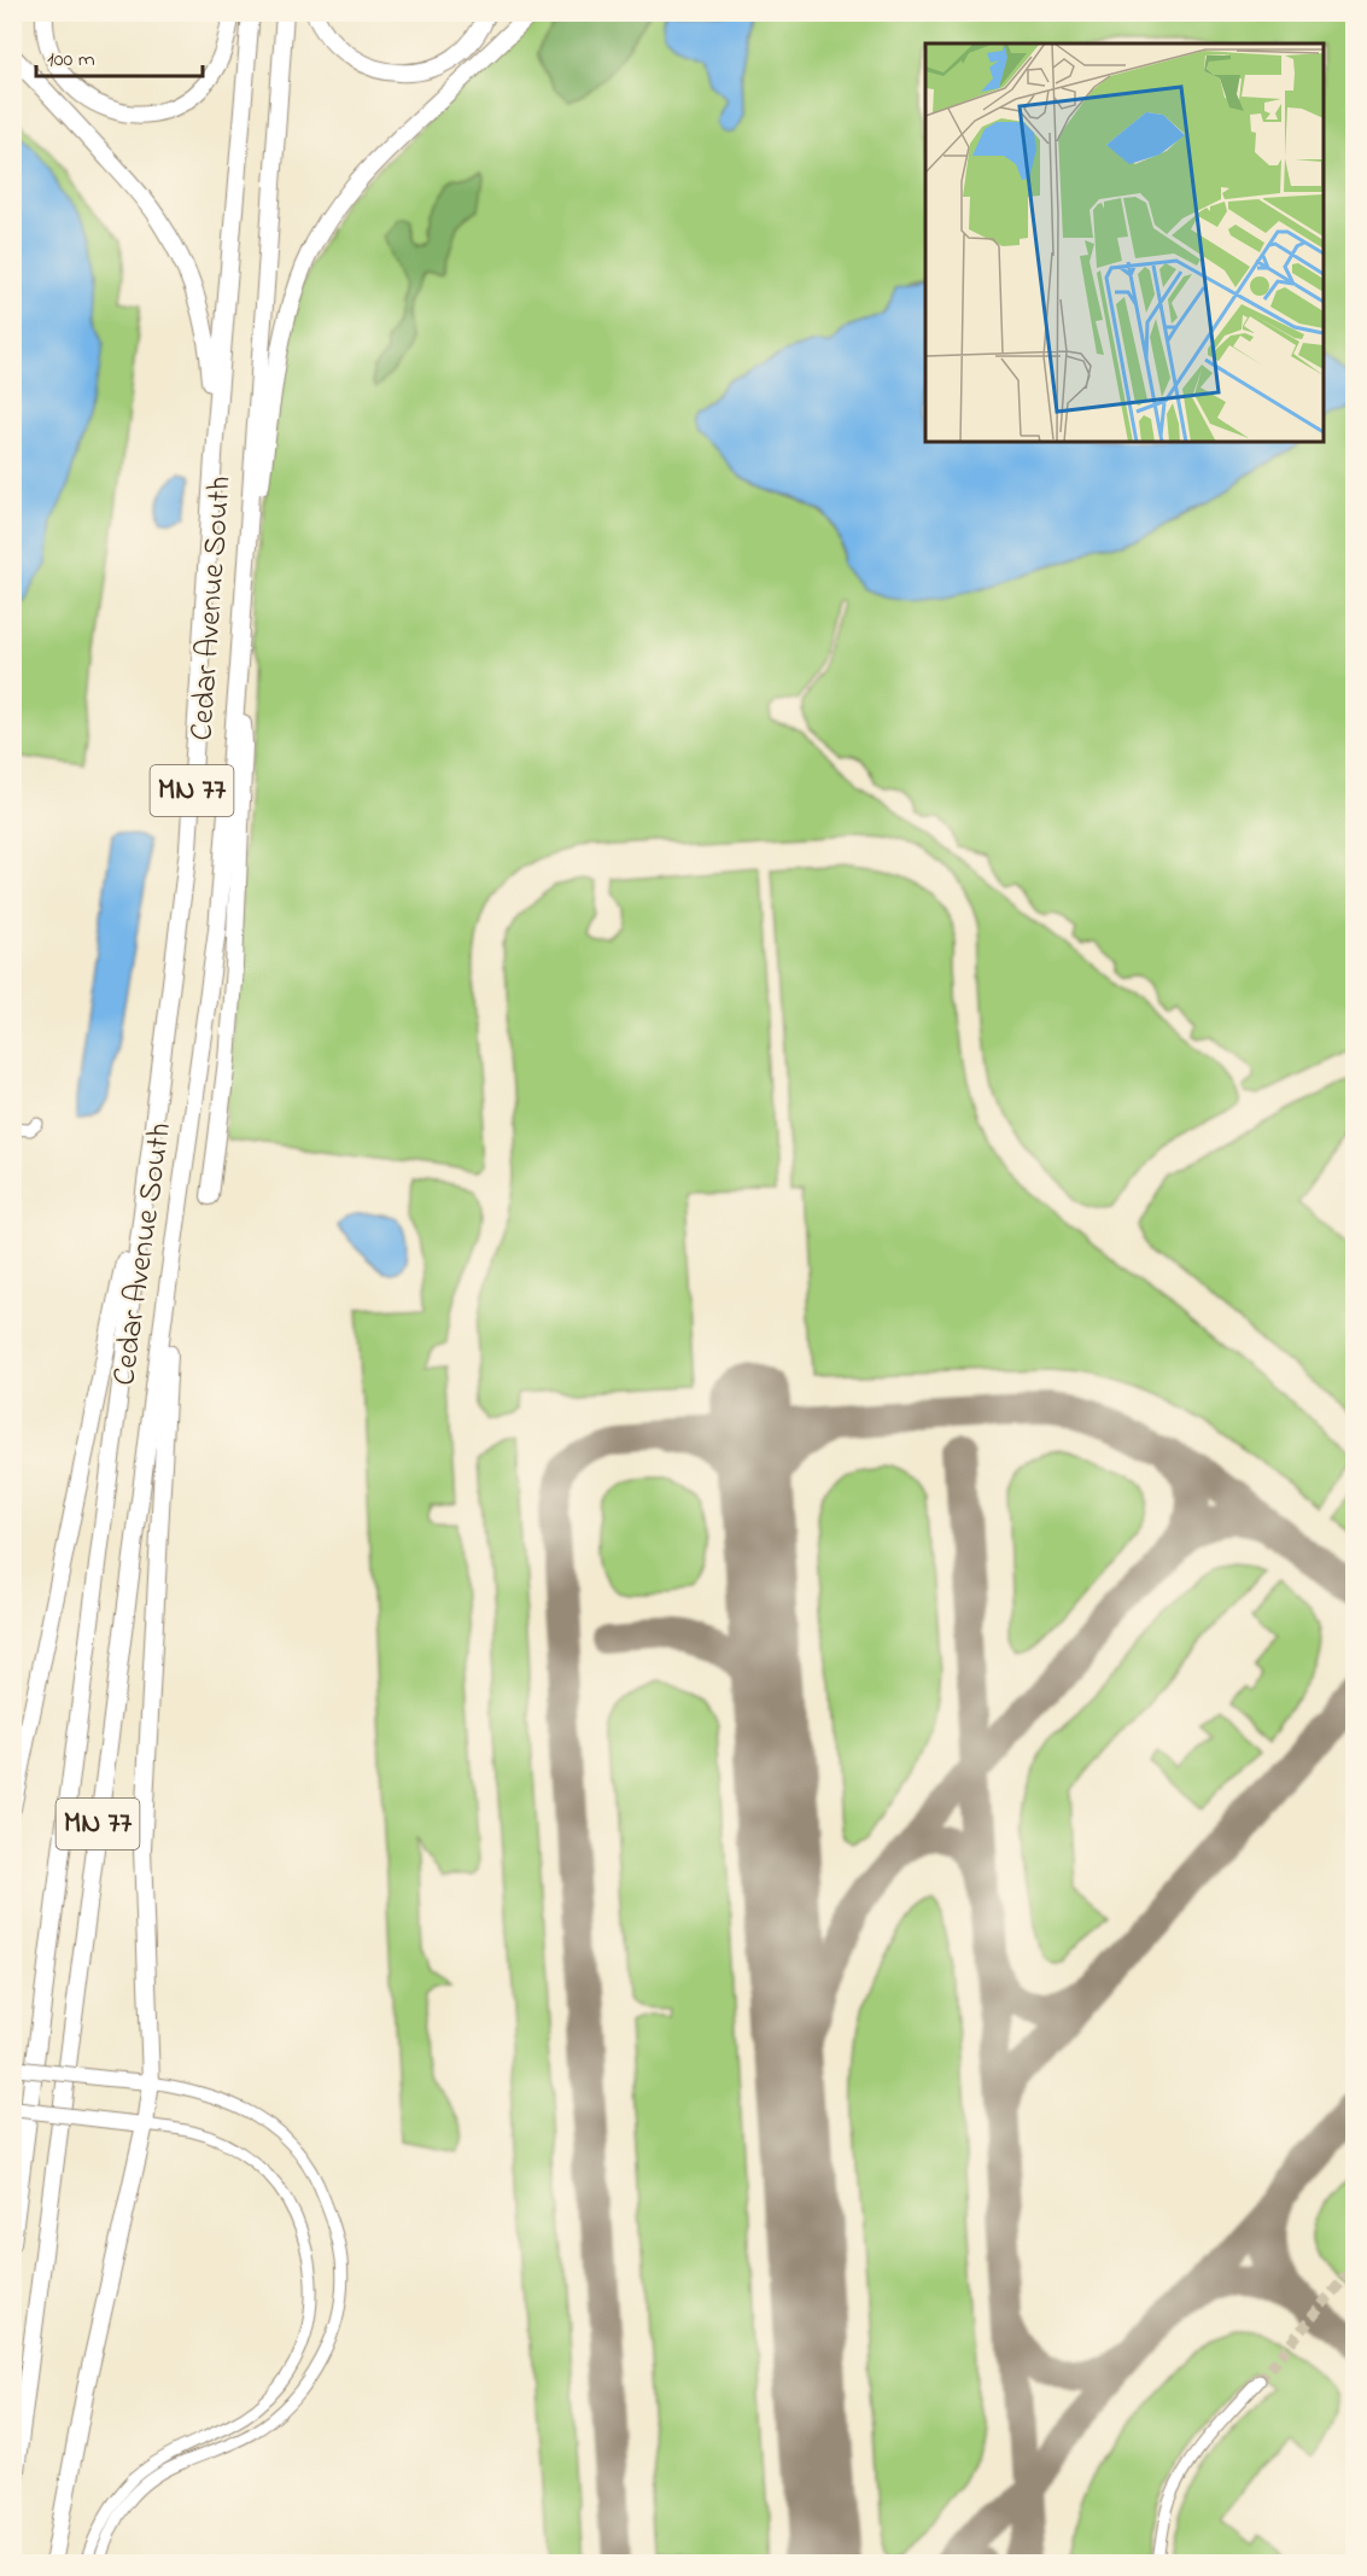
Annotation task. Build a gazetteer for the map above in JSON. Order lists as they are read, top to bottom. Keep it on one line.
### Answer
{"streets":{"highway":["Cedar Avenue South","MN 77"]},"scale_bar":"100 m"}
